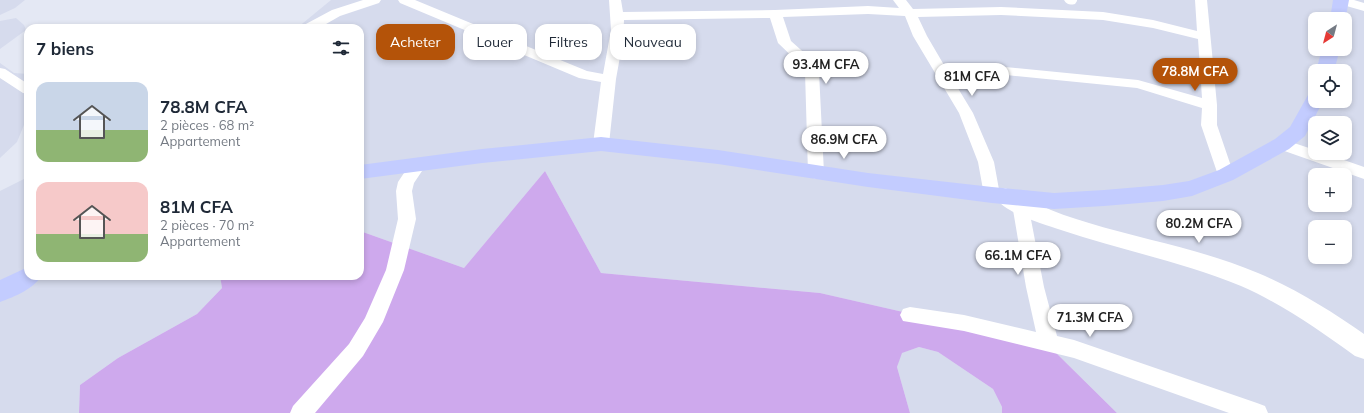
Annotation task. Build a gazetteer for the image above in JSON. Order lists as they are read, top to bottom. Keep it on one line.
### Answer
{"north":"bottom left","page":{"map_buttons":["+","−"],"chip":["Acheter","Louer","Filtres","Nouveau"],"heading":"7 biens","price":["93.4M CFA","78.8M CFA","81M CFA","86.9M CFA","80.2M CFA","66.1M CFA","71.3M CFA"],"list":[{"name":"78.8M CFA","note":"2 pièces · 68 m² · Appartement"},{"name":"81M CFA","note":"2 pièces · 70 m² · Appartement"}]}}
